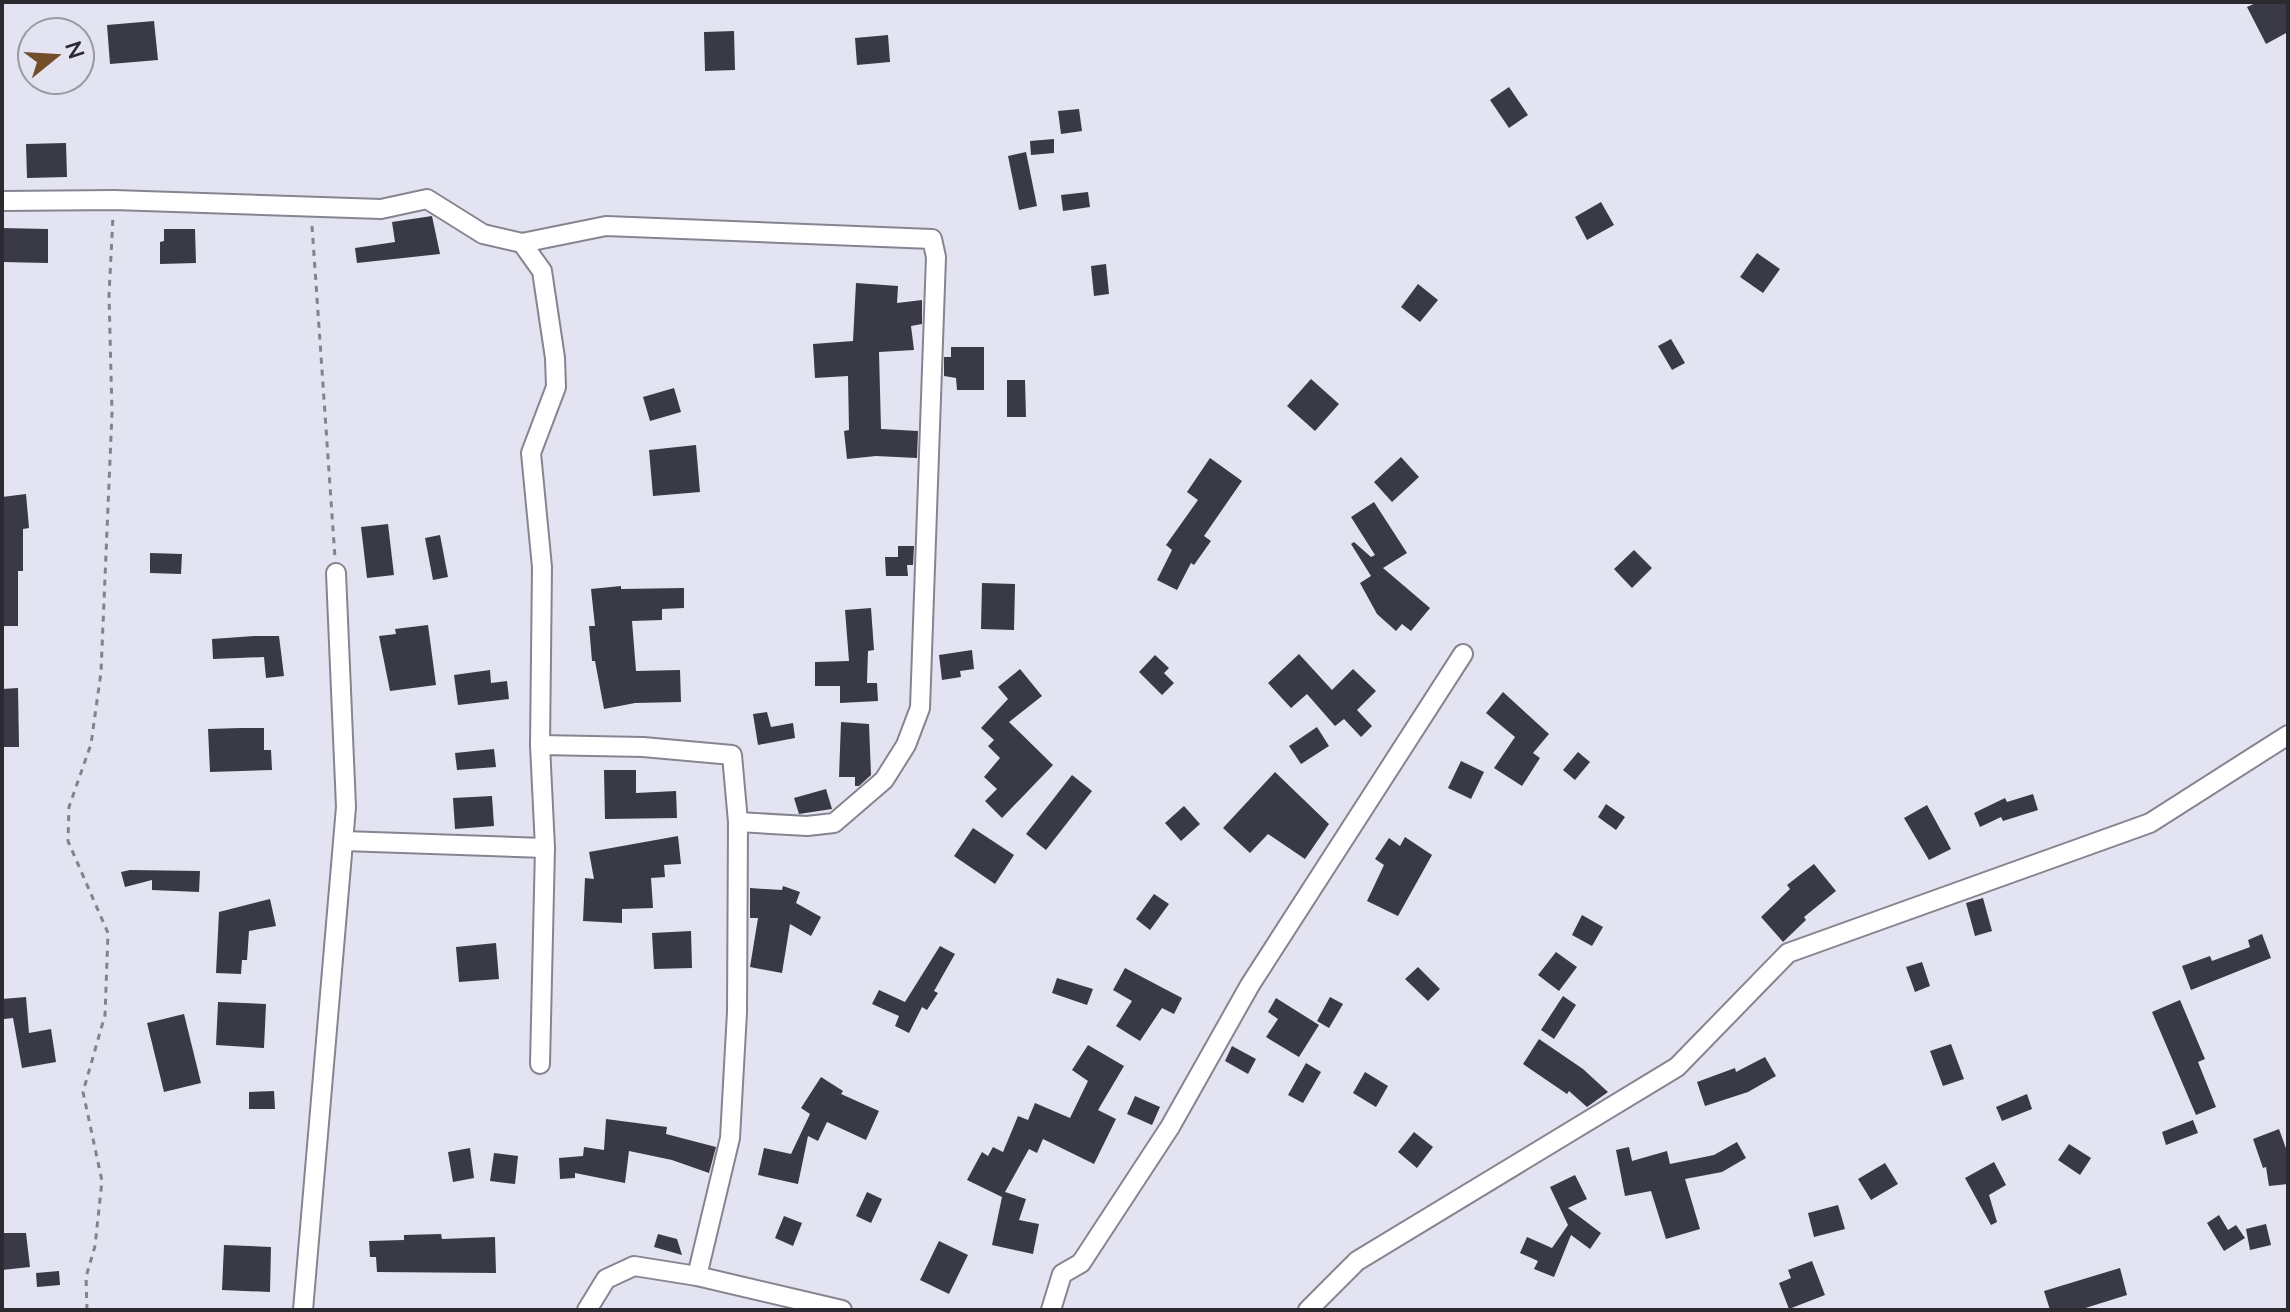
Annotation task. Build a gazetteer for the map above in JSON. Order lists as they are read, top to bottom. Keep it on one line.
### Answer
{"north":"right"}
